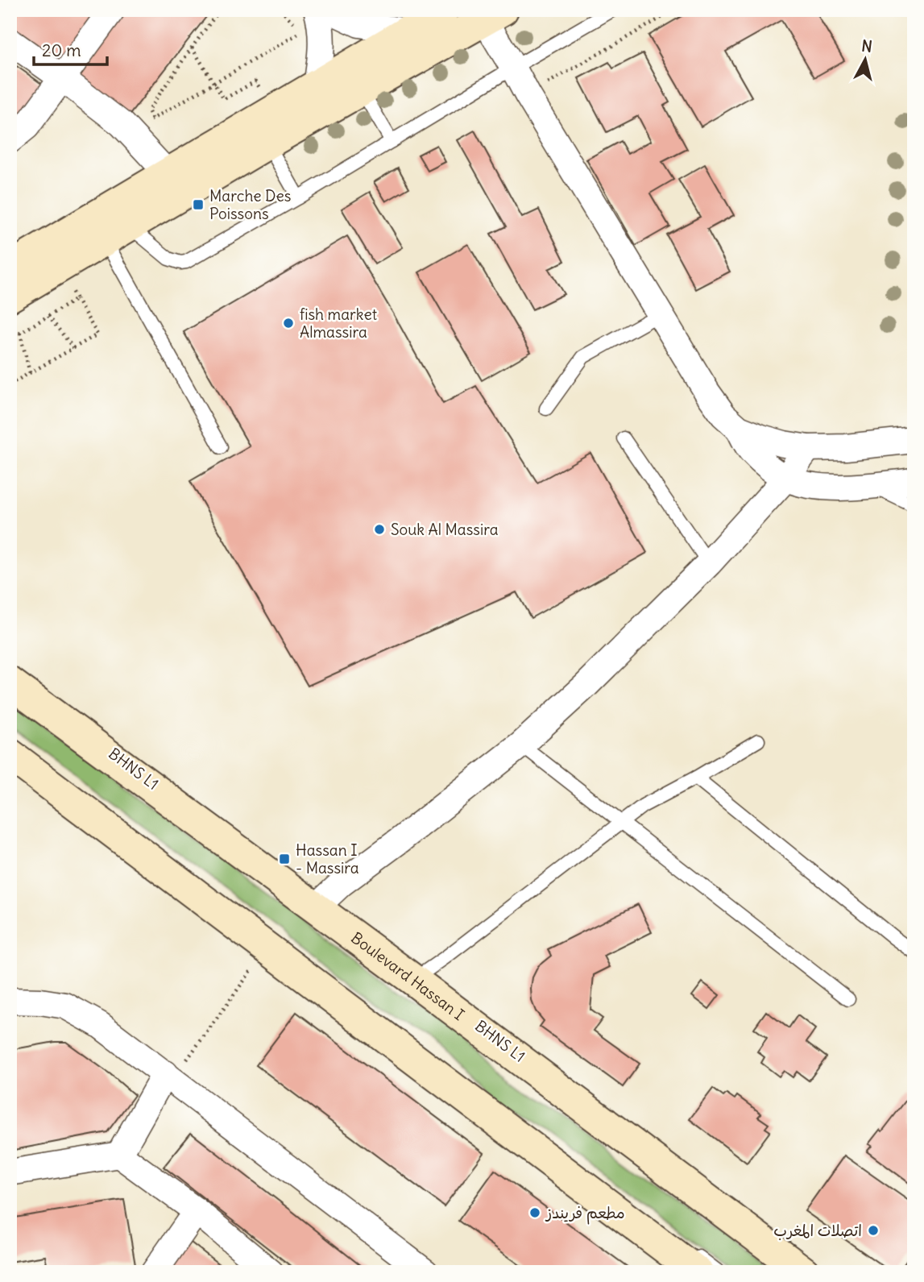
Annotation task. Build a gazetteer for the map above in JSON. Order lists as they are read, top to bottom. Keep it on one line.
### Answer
{"streets":{"main road":["Boulevard Hassan I"]},"places":{"transit":["Marche Des Poissons","Hassan I - Massira"],"other":["fish market Almassira","Souk Al Massira","مطعم فريندز","اتصلات المغرب"]},"scale_bar":"20 m","north":"top"}
